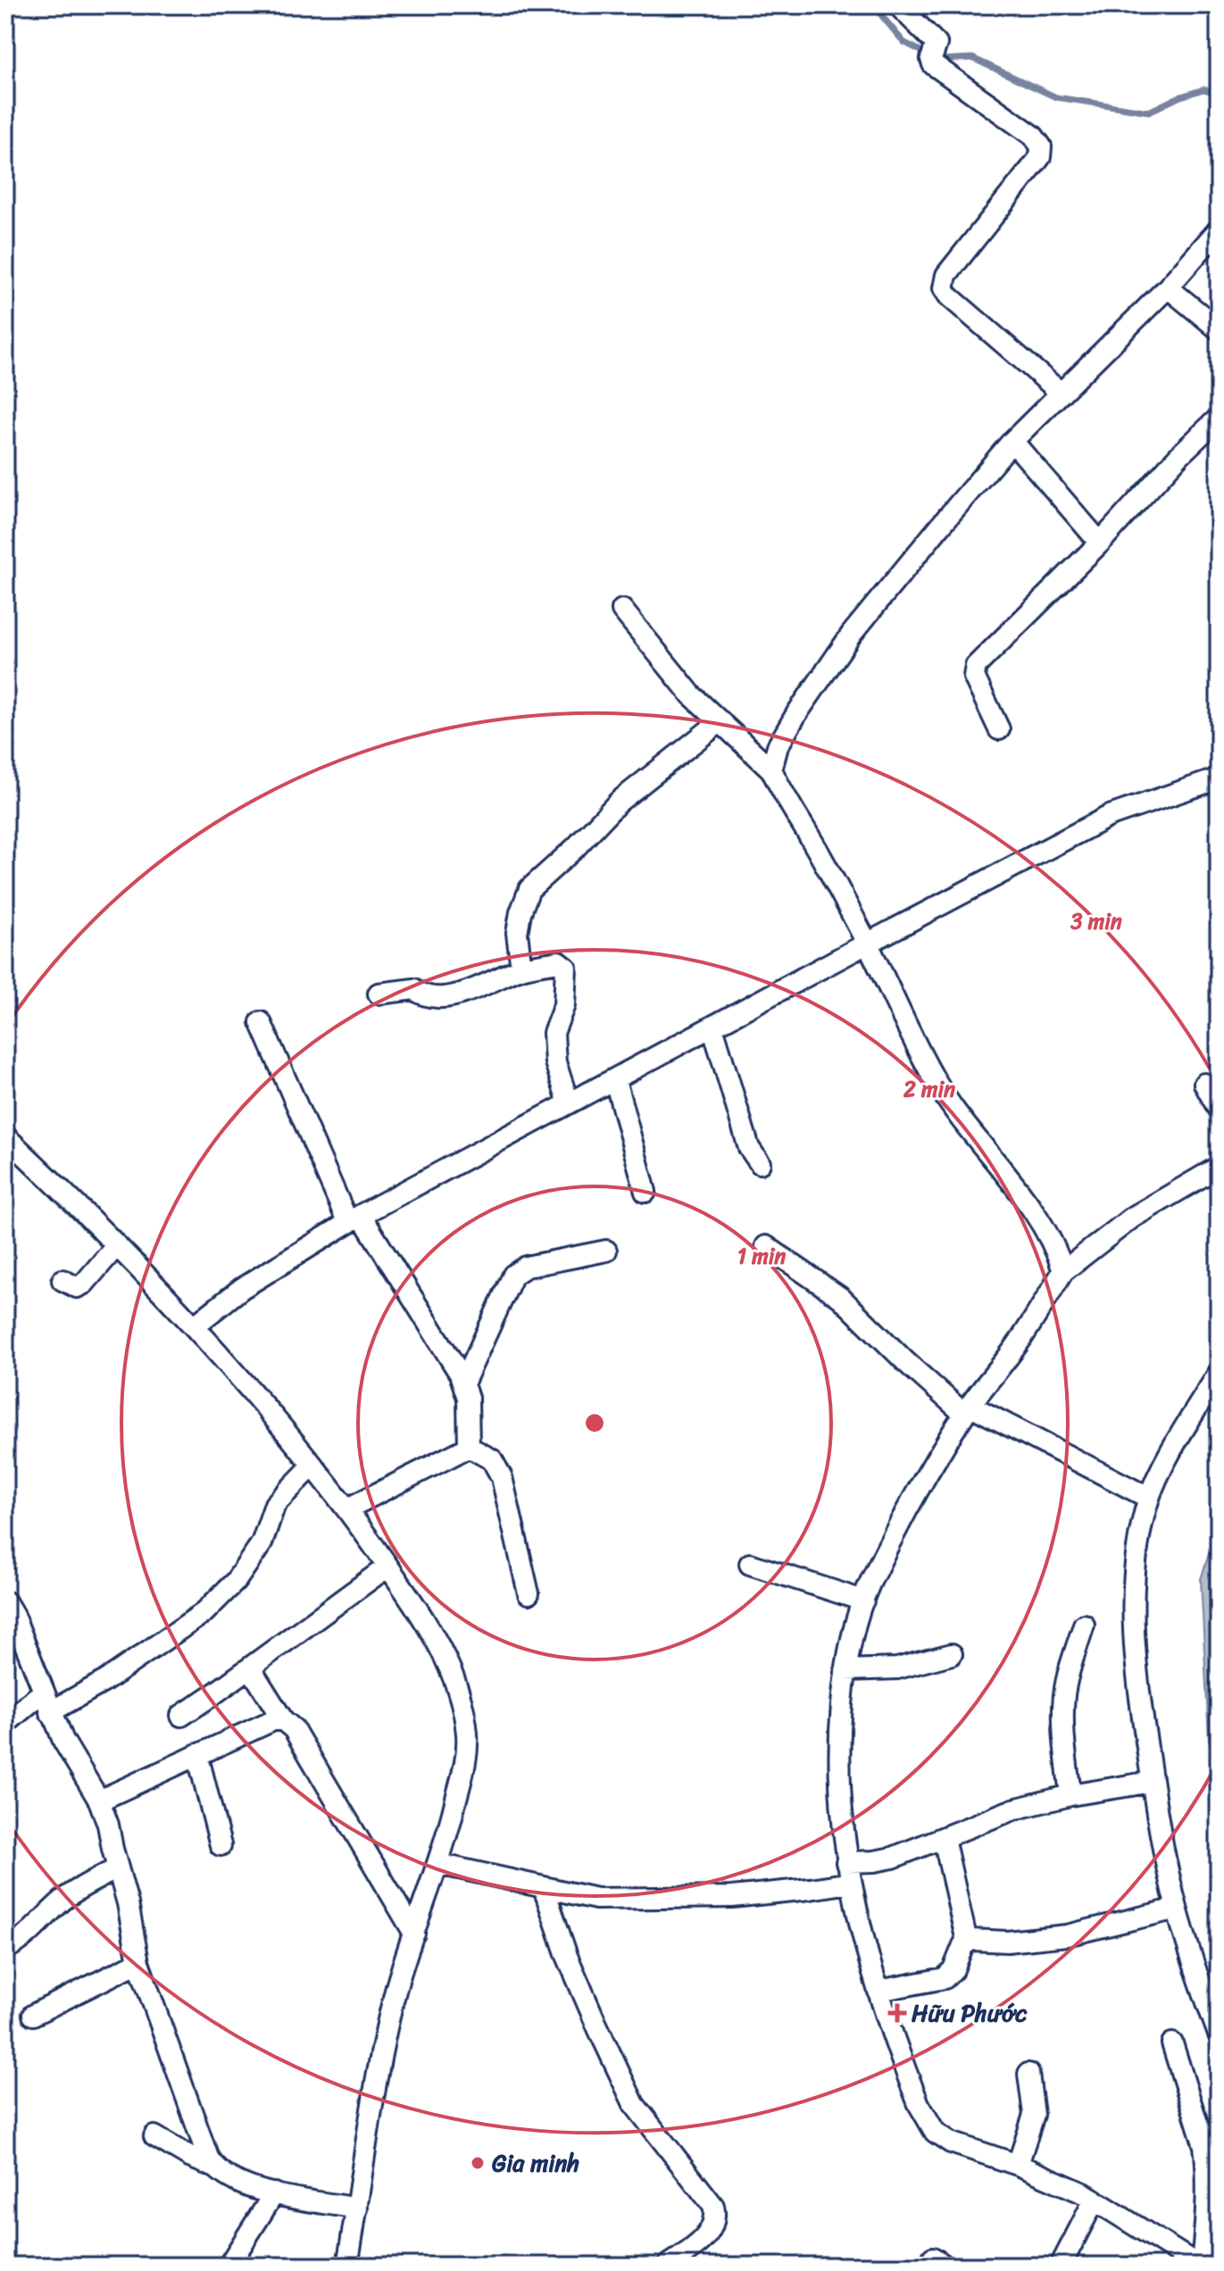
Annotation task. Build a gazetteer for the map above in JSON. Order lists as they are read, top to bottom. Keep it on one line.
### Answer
{"places":{"health":["Hữu Phước"],"other":["Gia minh"]},"rings":["3 min","2 min","1 min"]}
